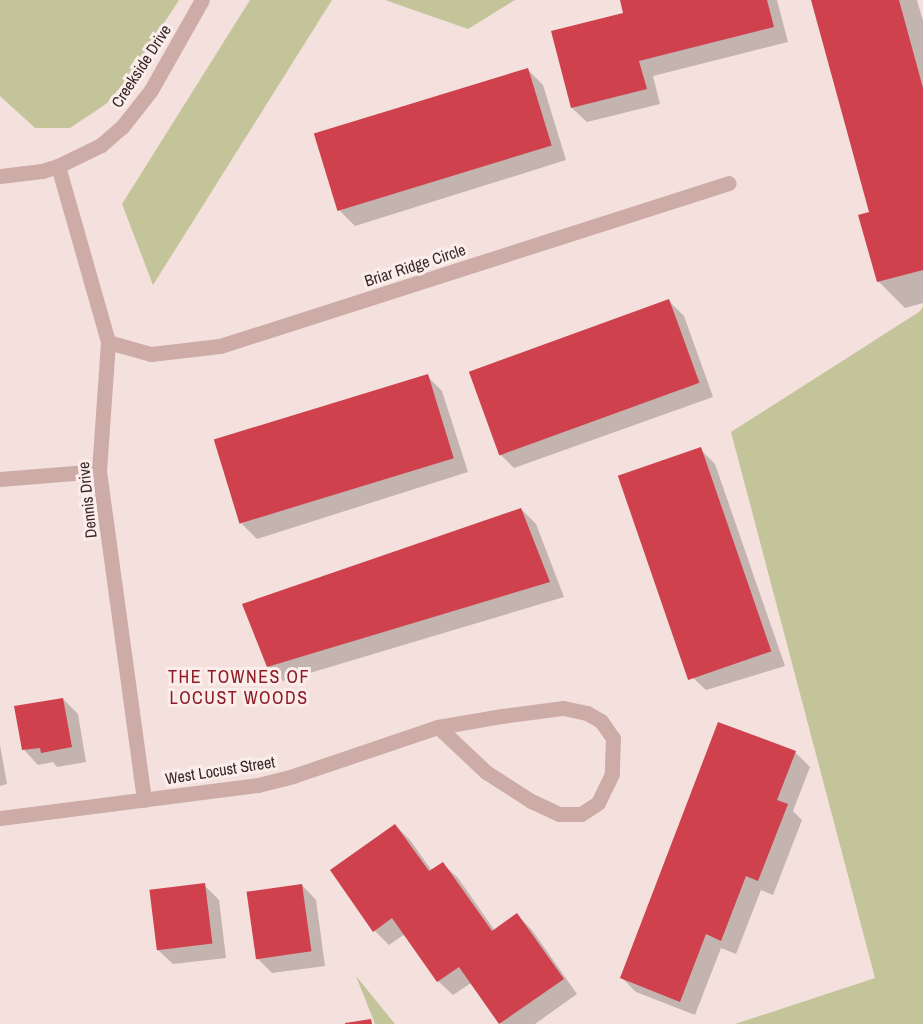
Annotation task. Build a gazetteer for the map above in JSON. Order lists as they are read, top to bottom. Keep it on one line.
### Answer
{"streets":{"street":["Creekside Drive","Briar Ridge Circle","Dennis Drive","West Locust Street"]},"crossings":[["Creekside Drive","Dennis Drive"],["Briar Ridge Circle","Dennis Drive"],["Dennis Drive","West Locust Street"]],"districts":["THE TOWNES OF LOCUST WOODS"]}
